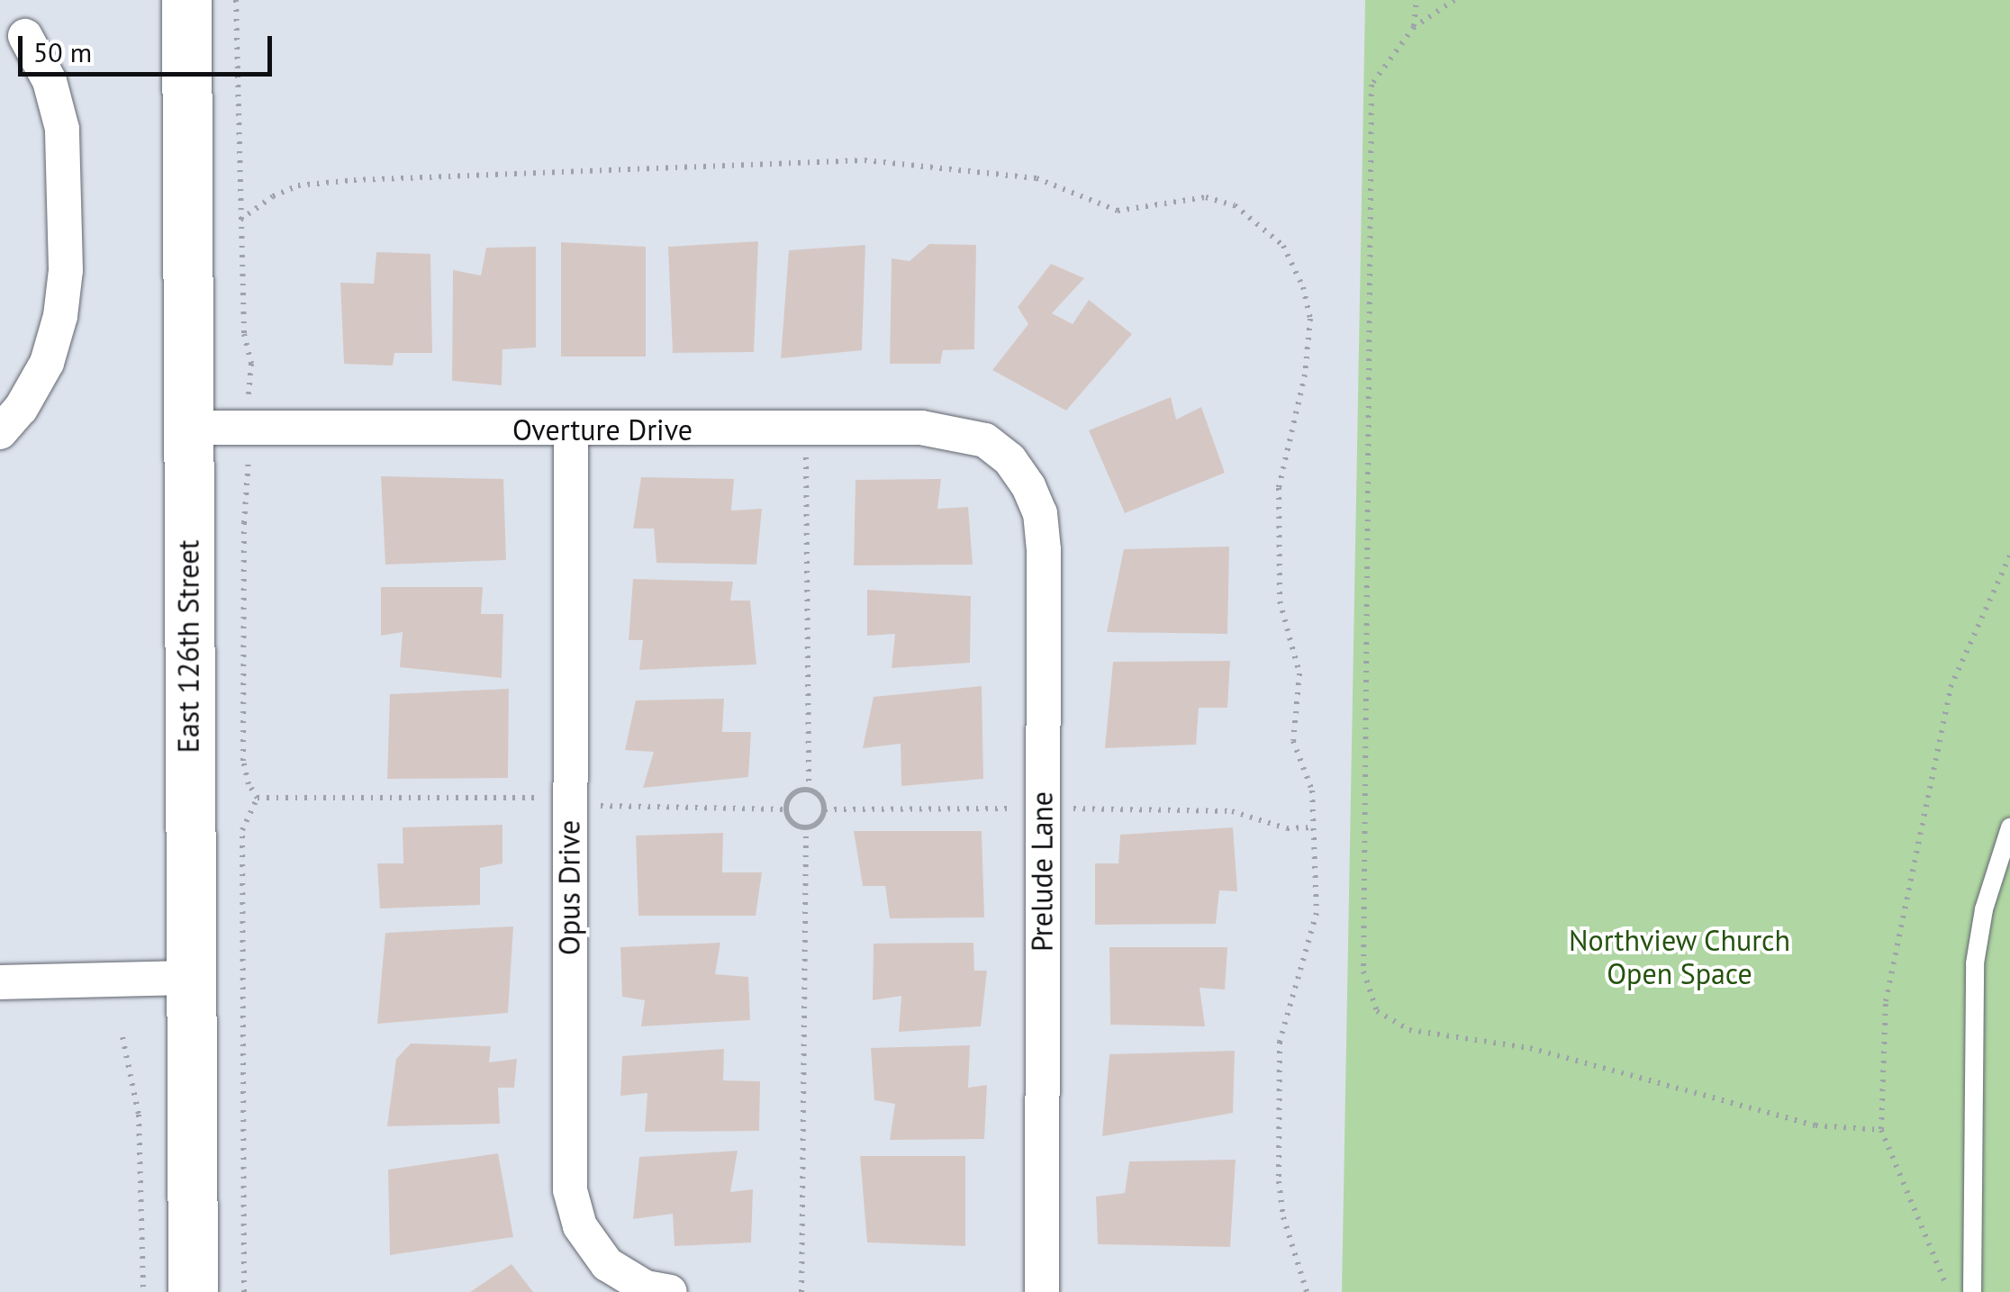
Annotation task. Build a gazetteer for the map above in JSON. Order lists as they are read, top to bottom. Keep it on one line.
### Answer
{"streets":{"street":["Overture Drive","East 126th Street","Prelude Lane","Opus Drive"]},"crossings":[["Overture Drive","East 126th Street"],["Overture Drive","Prelude Lane"],["Overture Drive","Opus Drive"]],"parks":["Northview Church Open Space"],"scale_bar":"50 m"}
